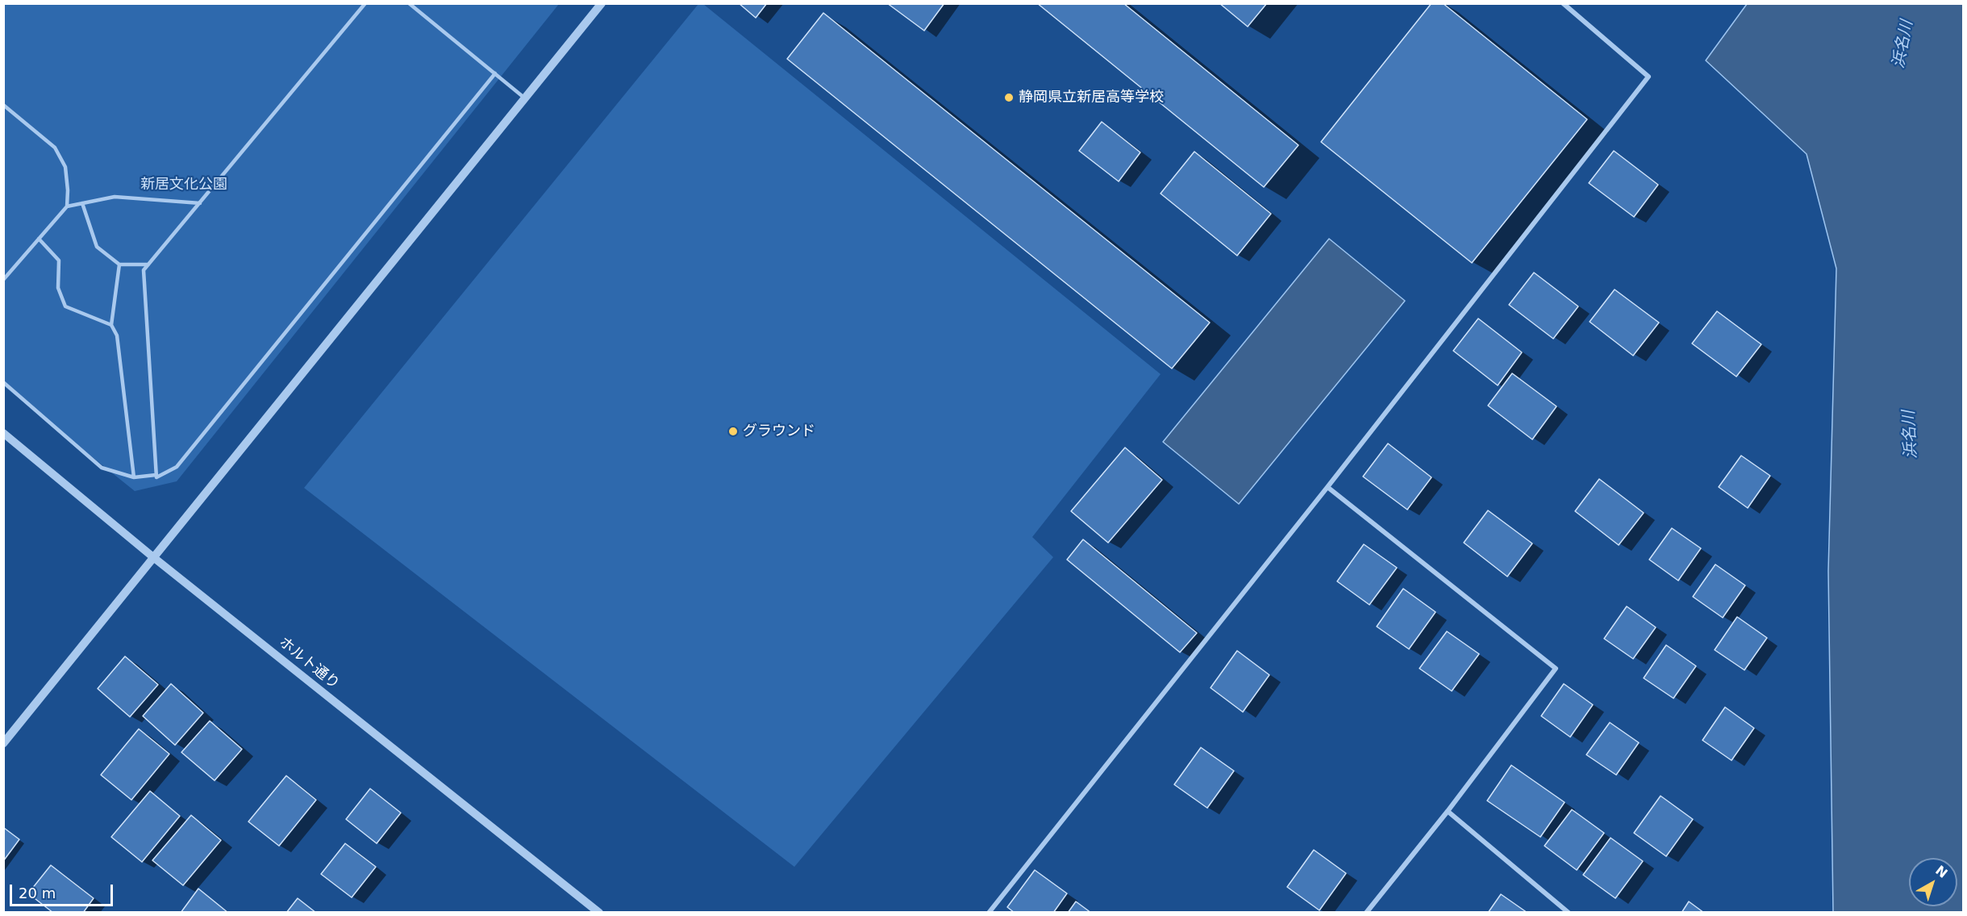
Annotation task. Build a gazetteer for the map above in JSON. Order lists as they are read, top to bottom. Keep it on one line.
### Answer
{"streets":{"street":["ホルト通り"]},"water":["浜名川"],"parks":["新居文化公園"],"places":["静岡県立新居高等学校","グラウンド"],"scale_bar":"20 m","north":"top right"}
